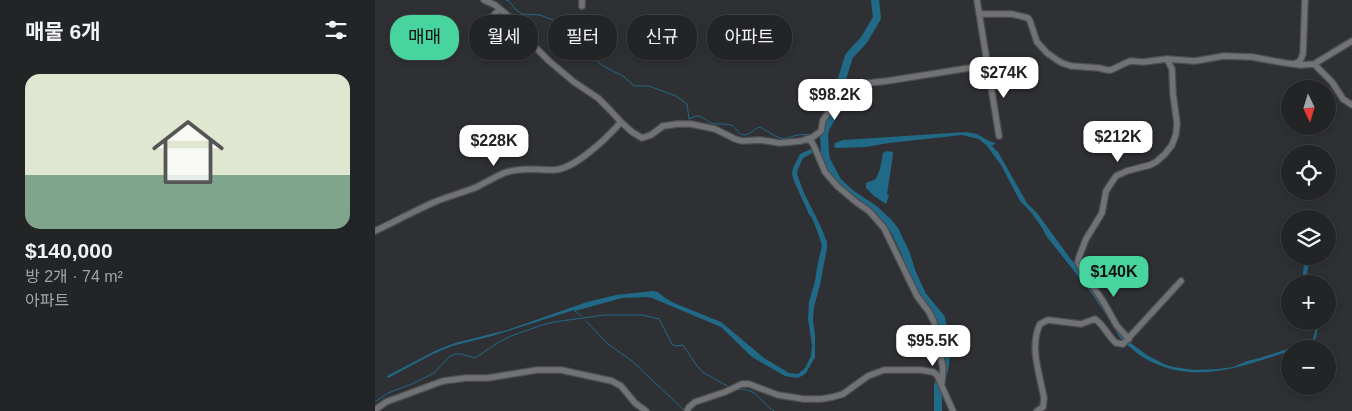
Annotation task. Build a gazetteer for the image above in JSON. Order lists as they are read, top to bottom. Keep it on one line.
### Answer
{"north":"bottom","page":{"heading":"매물 6개","chip":["매매","월세","필터","신규","아파트"],"price":["$274K","$98.2K","$212K","$228K","$140K","$95.5K"],"list":[{"name":"$140,000","note":"방 2개 · 74 m² · 아파트"}],"map_buttons":["+","−"]}}
